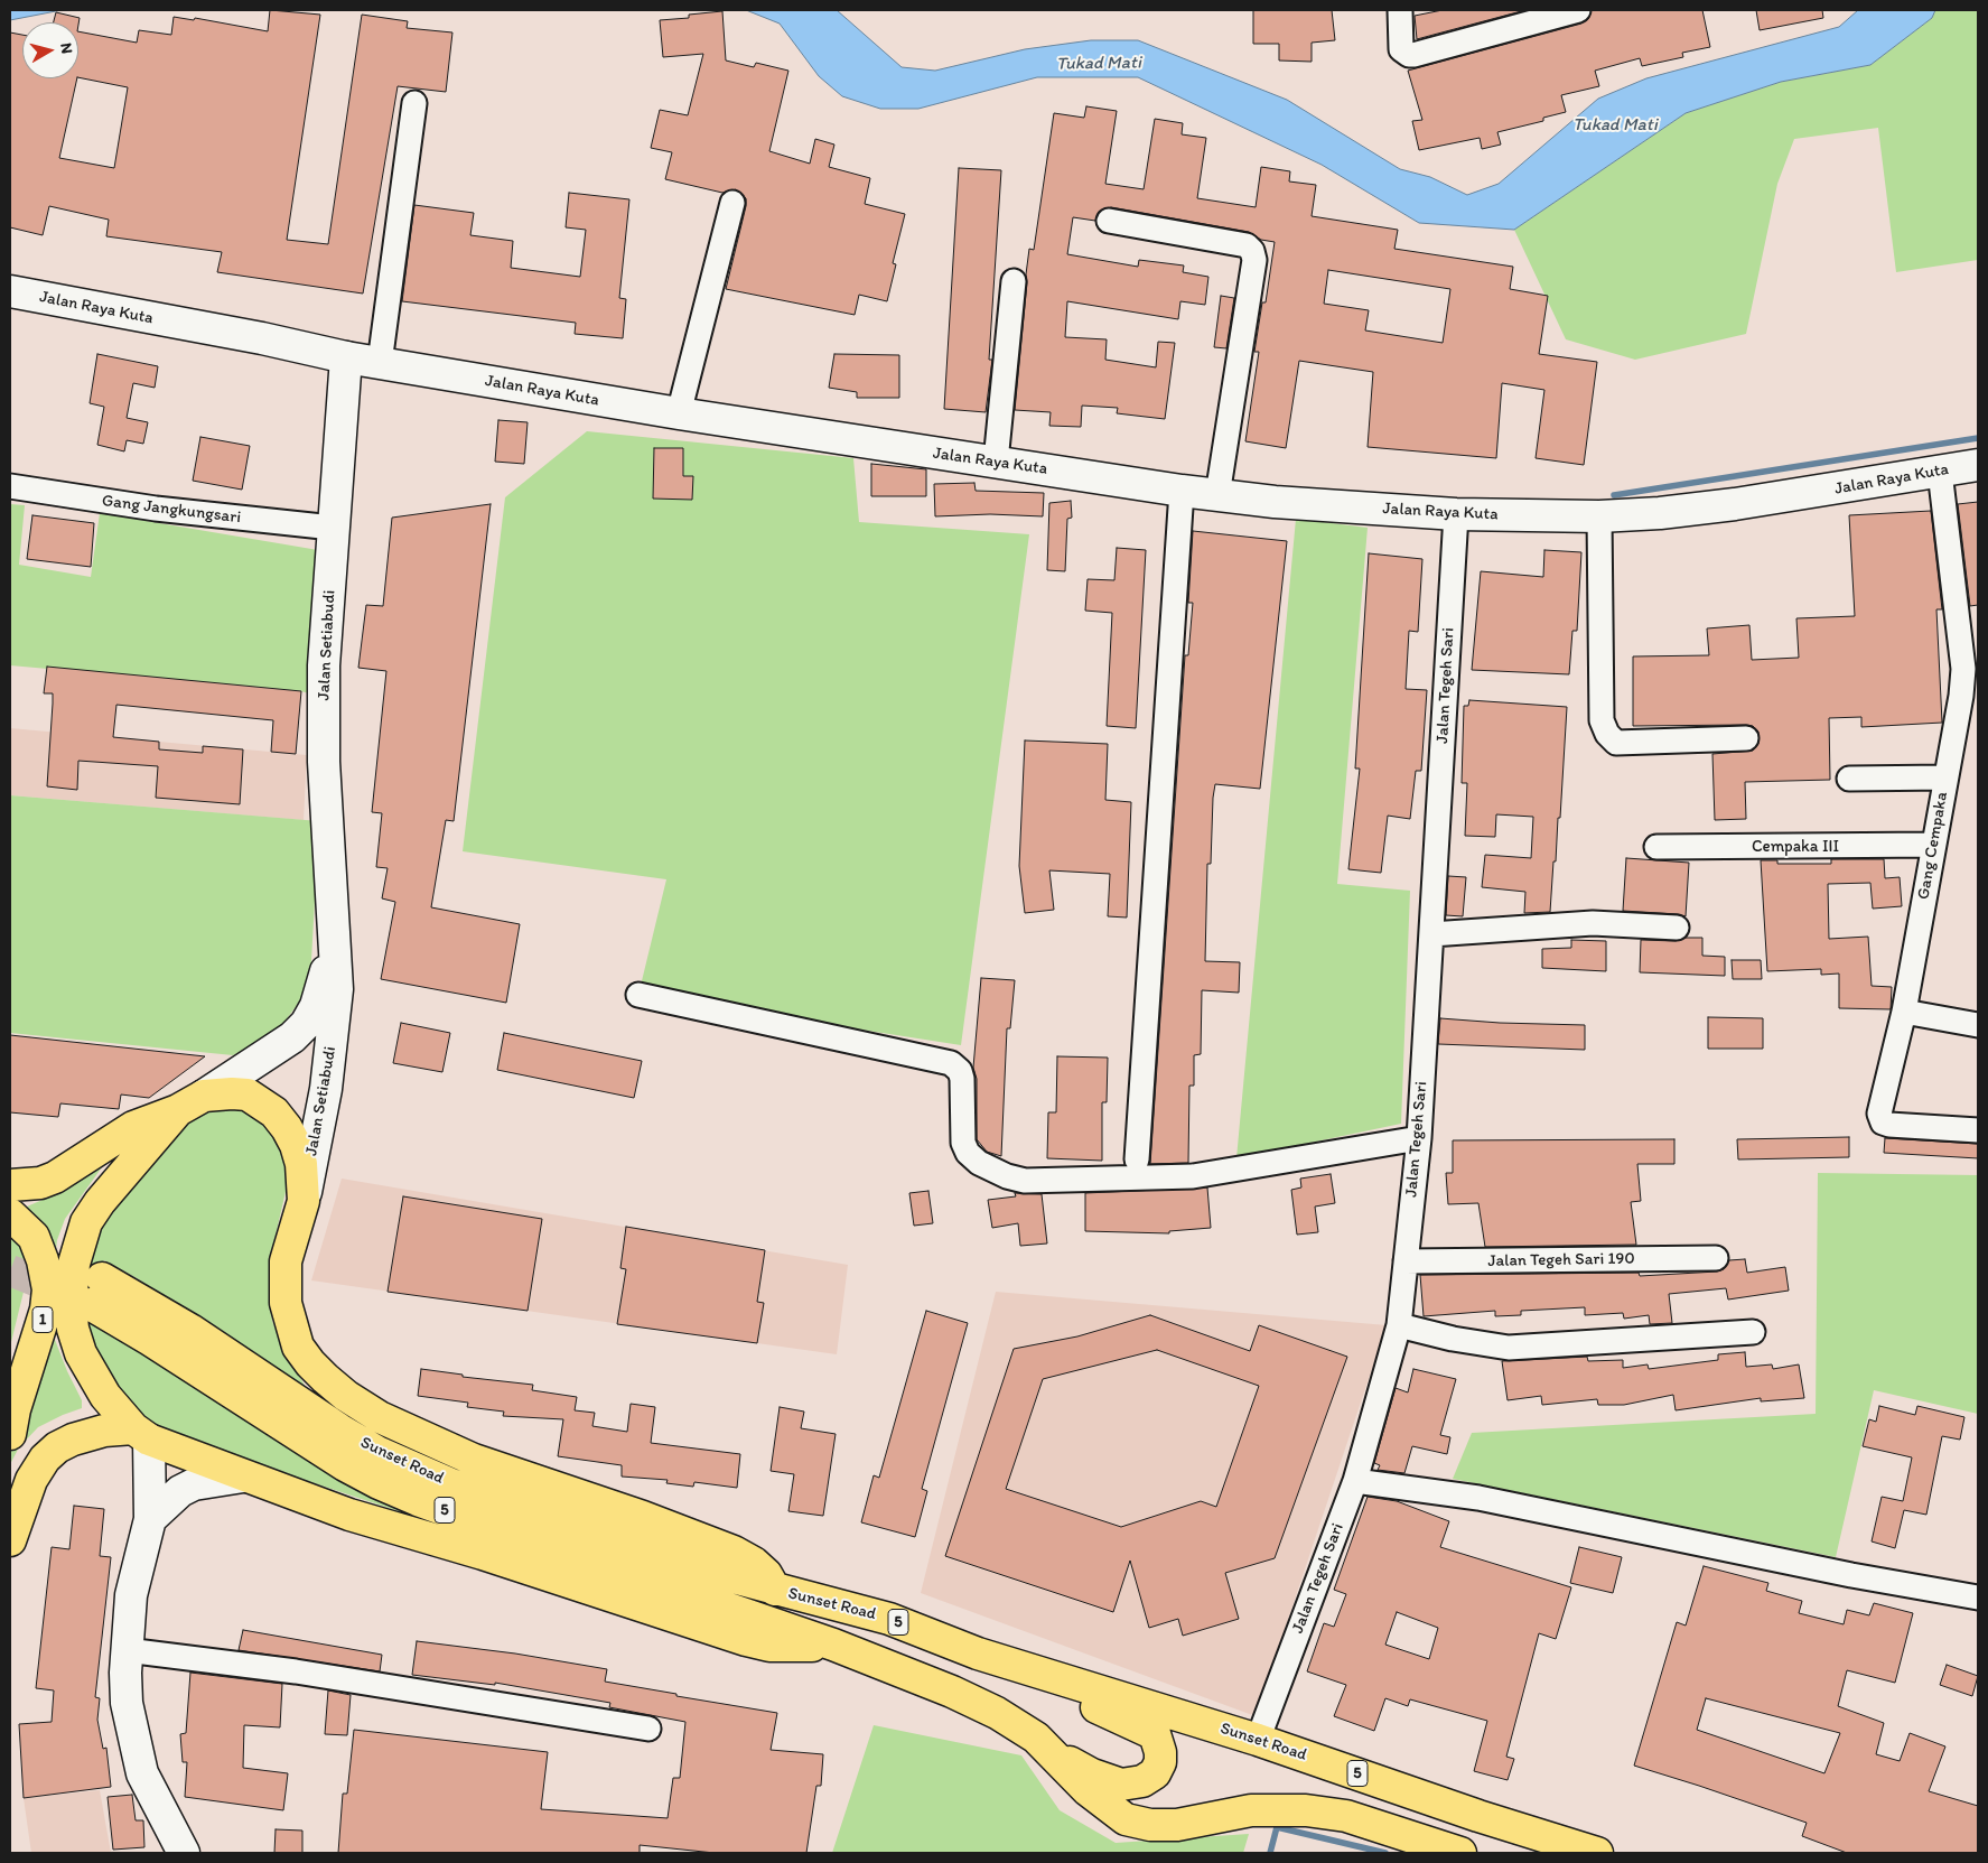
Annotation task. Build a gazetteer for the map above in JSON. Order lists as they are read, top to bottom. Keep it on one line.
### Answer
{"streets":{"highway":["1","Sunset Road","5"],"main road":["Jalan Raya Kuta","Jalan Setiabudi"],"street":["Gang Jangkungsari","Jalan Tegeh Sari","Gang Cempaka","Cempaka III","Jalan Tegeh Sari 190"]},"crossings":[["Jalan Raya Kuta","Jalan Setiabudi"],["Jalan Raya Kuta","Jalan Tegeh Sari"],["Jalan Raya Kuta","Gang Cempaka"],["Gang Jangkungsari","Jalan Setiabudi"],["Jalan Tegeh Sari","Jalan Tegeh Sari 190"],["Jalan Tegeh Sari","Sunset Road"],["Gang Cempaka","Cempaka III"]],"water":["Tukad Mati"],"north":"right"}
